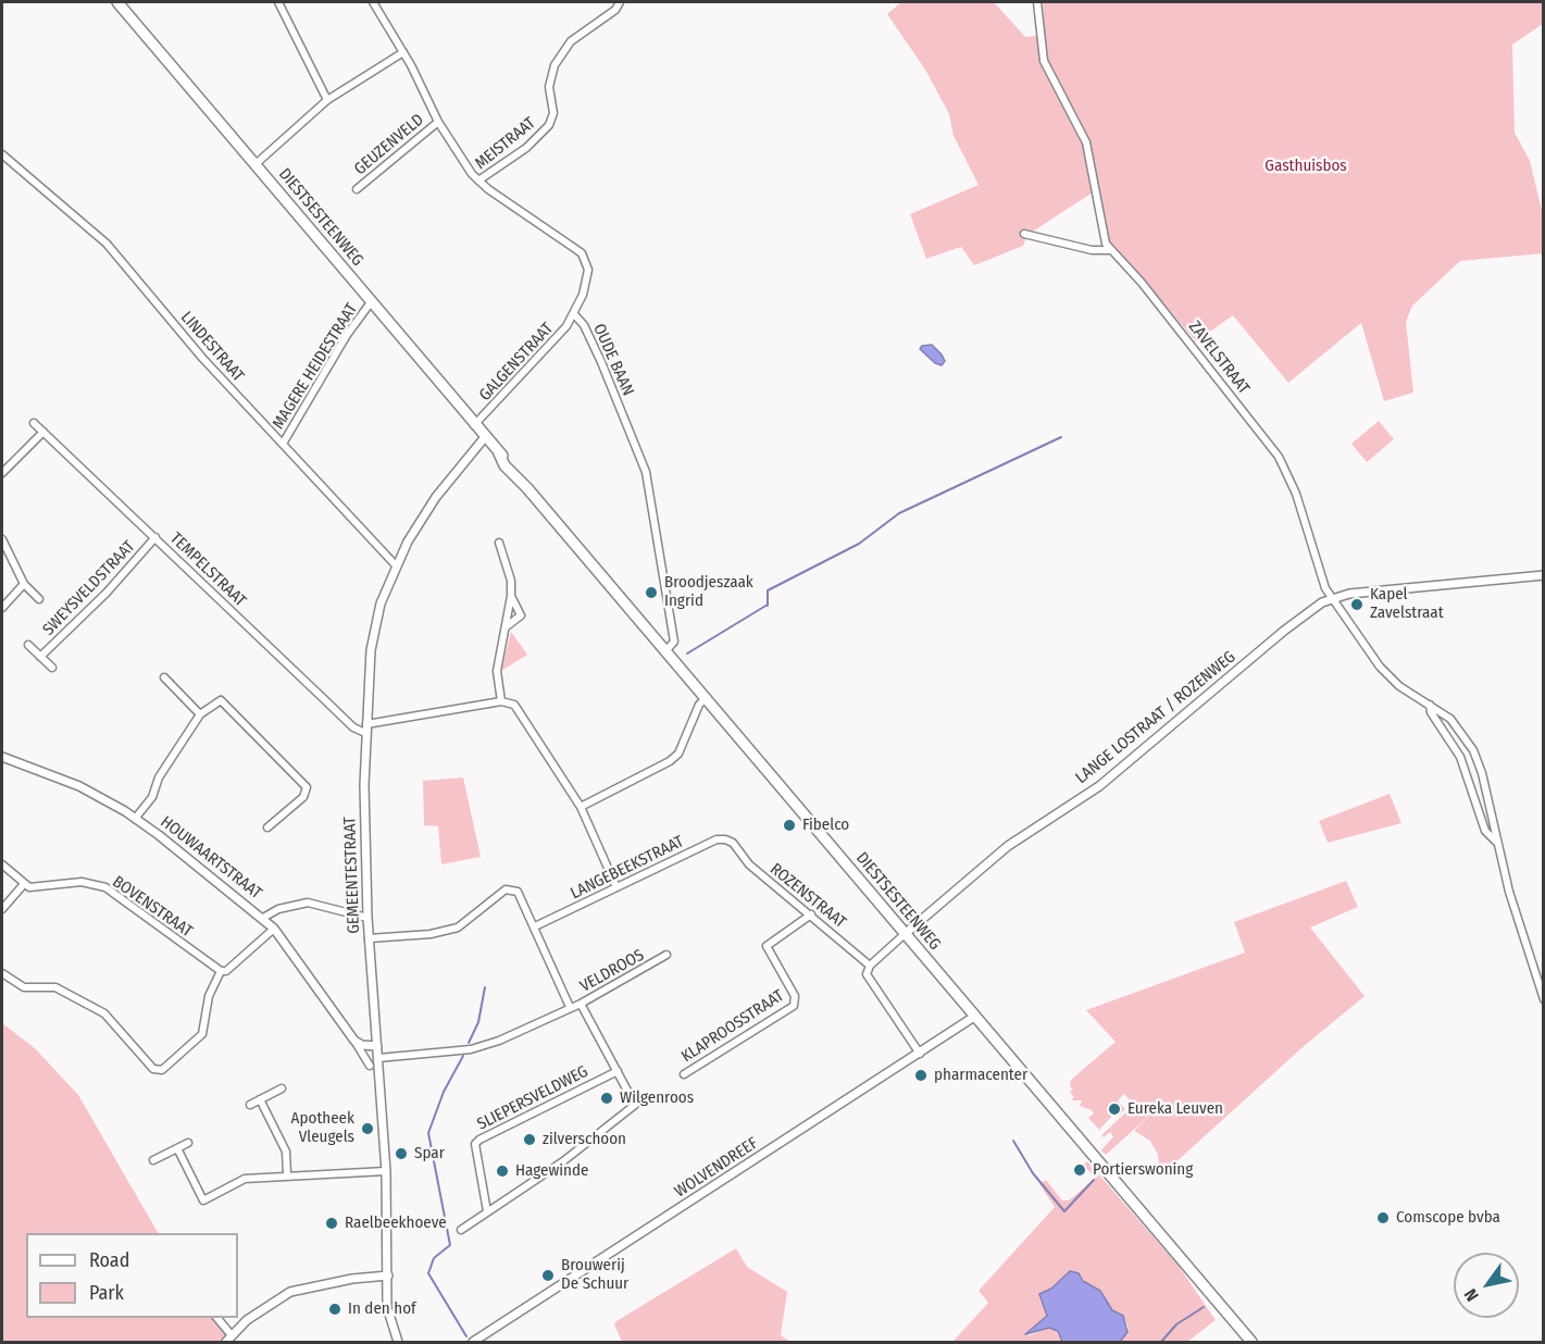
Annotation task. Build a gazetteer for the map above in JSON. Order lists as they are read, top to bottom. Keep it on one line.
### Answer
{"streets":{"main road":["DIESTSESTEENWEG"],"street":["MEISTRAAT","GEUZENVELD","LINDESTRAAT","ZAVELSTRAAT","OUDE BAAN","GALGENSTRAAT","MAGERE HEIDESTRAAT","TEMPELSTRAAT","SWEYSVELDSTRAAT","LANGE LOSTRAAT / ROZENWEG","HOUWAARTSTRAAT","LANGEBEEKSTRAAT","GEMEENTESTRAAT","ROZENSTRAAT","BOVENSTRAAT","VELDROOS","KLAPROOSSTRAAT","SLIEPERSVELDWEG","WOLVENDREEF"]},"crossings":[["MEISTRAAT","OUDE BAAN"],["GEUZENVELD","OUDE BAAN"],["DIESTSESTEENWEG","OUDE BAAN"],["DIESTSESTEENWEG","GALGENSTRAAT"],["DIESTSESTEENWEG","MAGERE HEIDESTRAAT"],["DIESTSESTEENWEG","LANGE LOSTRAAT / ROZENWEG"],["DIESTSESTEENWEG","GEMEENTESTRAAT"],["DIESTSESTEENWEG","WOLVENDREEF"],["LINDESTRAAT","MAGERE HEIDESTRAAT"],["LINDESTRAAT","GEMEENTESTRAAT"],["ZAVELSTRAAT","LANGE LOSTRAAT / ROZENWEG"],["OUDE BAAN","GALGENSTRAAT"],["TEMPELSTRAAT","SWEYSVELDSTRAAT"],["TEMPELSTRAAT","GEMEENTESTRAAT"],["LANGEBEEKSTRAAT","ROZENSTRAAT"],["GEMEENTESTRAAT","VELDROOS"],["ROZENSTRAAT","KLAPROOSSTRAAT"],["ROZENSTRAAT","WOLVENDREEF"]],"parks":["Gasthuisbos"],"places":["Broodjeszaak Ingrid","Kapel Zavelstraat","Fibelco","pharmacenter","Wilgenroos","Eureka Leuven","Apotheek Vleugels","zilverschoon","Spar","Portierswoning","Hagewinde","Comscope bvba","Raelbeekhoeve","Brouwerij De Schuur","In den hof"],"legend":["Road","Park"],"north":"bottom left"}
